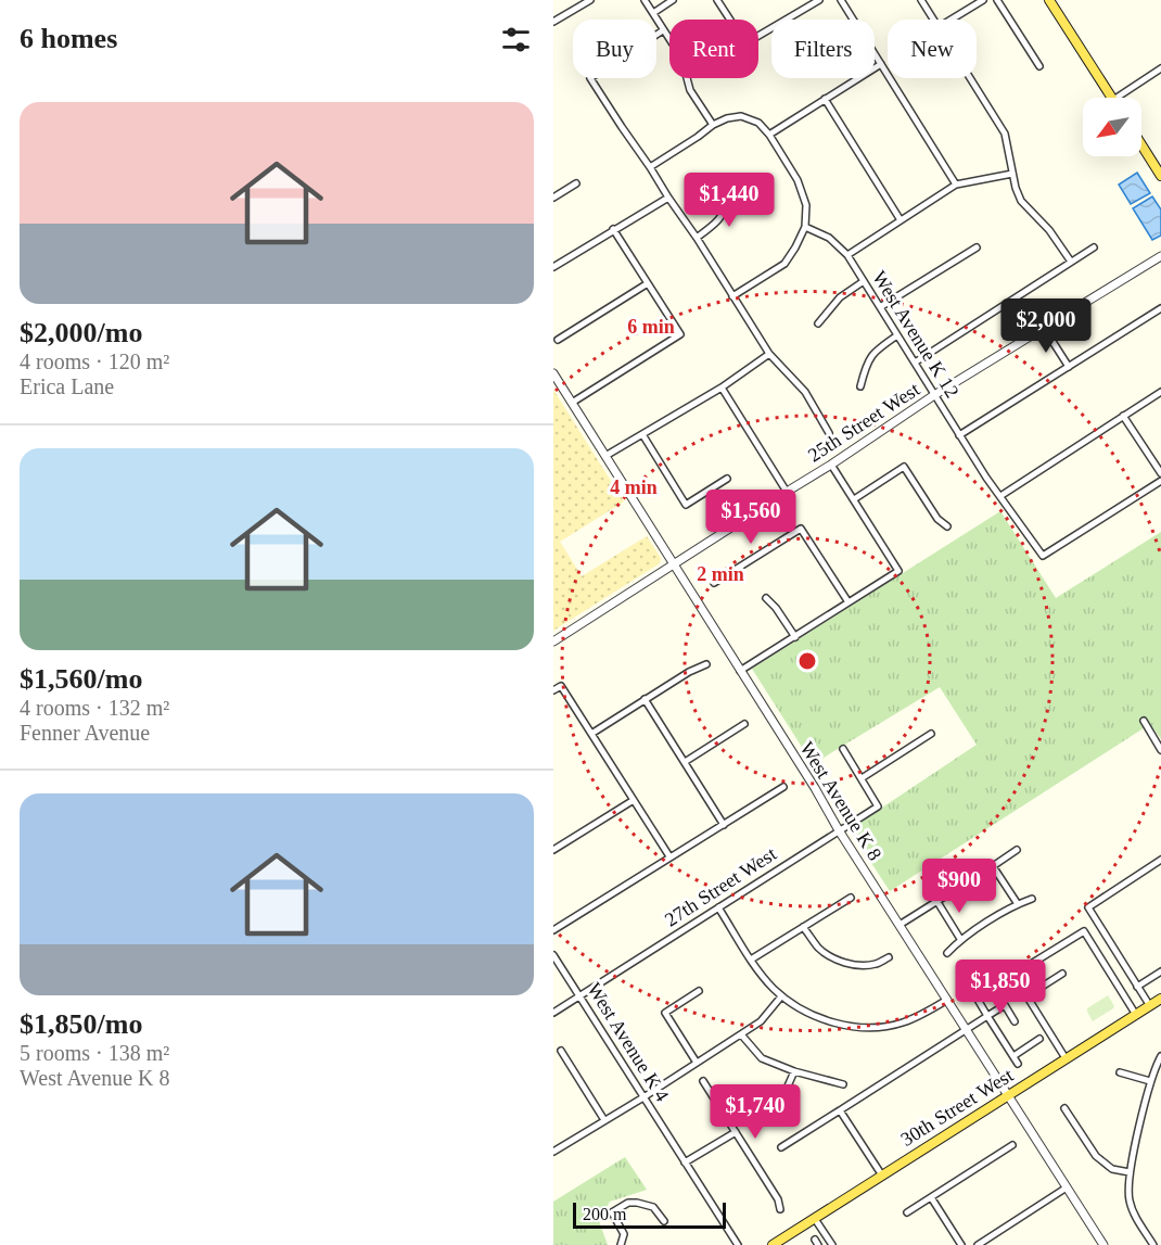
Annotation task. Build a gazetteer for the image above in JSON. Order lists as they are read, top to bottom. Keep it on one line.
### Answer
{"streets":{"main road":["30th Street West"],"street":["West Avenue K 12","25th Street West","West Avenue K 8","27th Street West","West Avenue K 4"]},"crossings":[["West Avenue K 12","25th Street West"],["25th Street West","West Avenue K 8"],["West Avenue K 8","27th Street West"],["West Avenue K 8","30th Street West"],["27th Street West","West Avenue K 4"]],"scale_bar":"200 m","north":"bottom left","page":{"heading":"6 homes","chip":["Buy","Rent","Filters","New"],"list":[{"name":"$2,000/mo","note":"4 rooms · 120 m² · Erica Lane"},{"name":"$1,560/mo","note":"4 rooms · 132 m² · Fenner Avenue"},{"name":"$1,850/mo","note":"5 rooms · 138 m² · West Avenue K 8"}],"price":["$1,440","$2,000","$1,560","$900","$1,850","$1,740"],"scale":"200 m"},"rings":["6 min","4 min","2 min"]}
